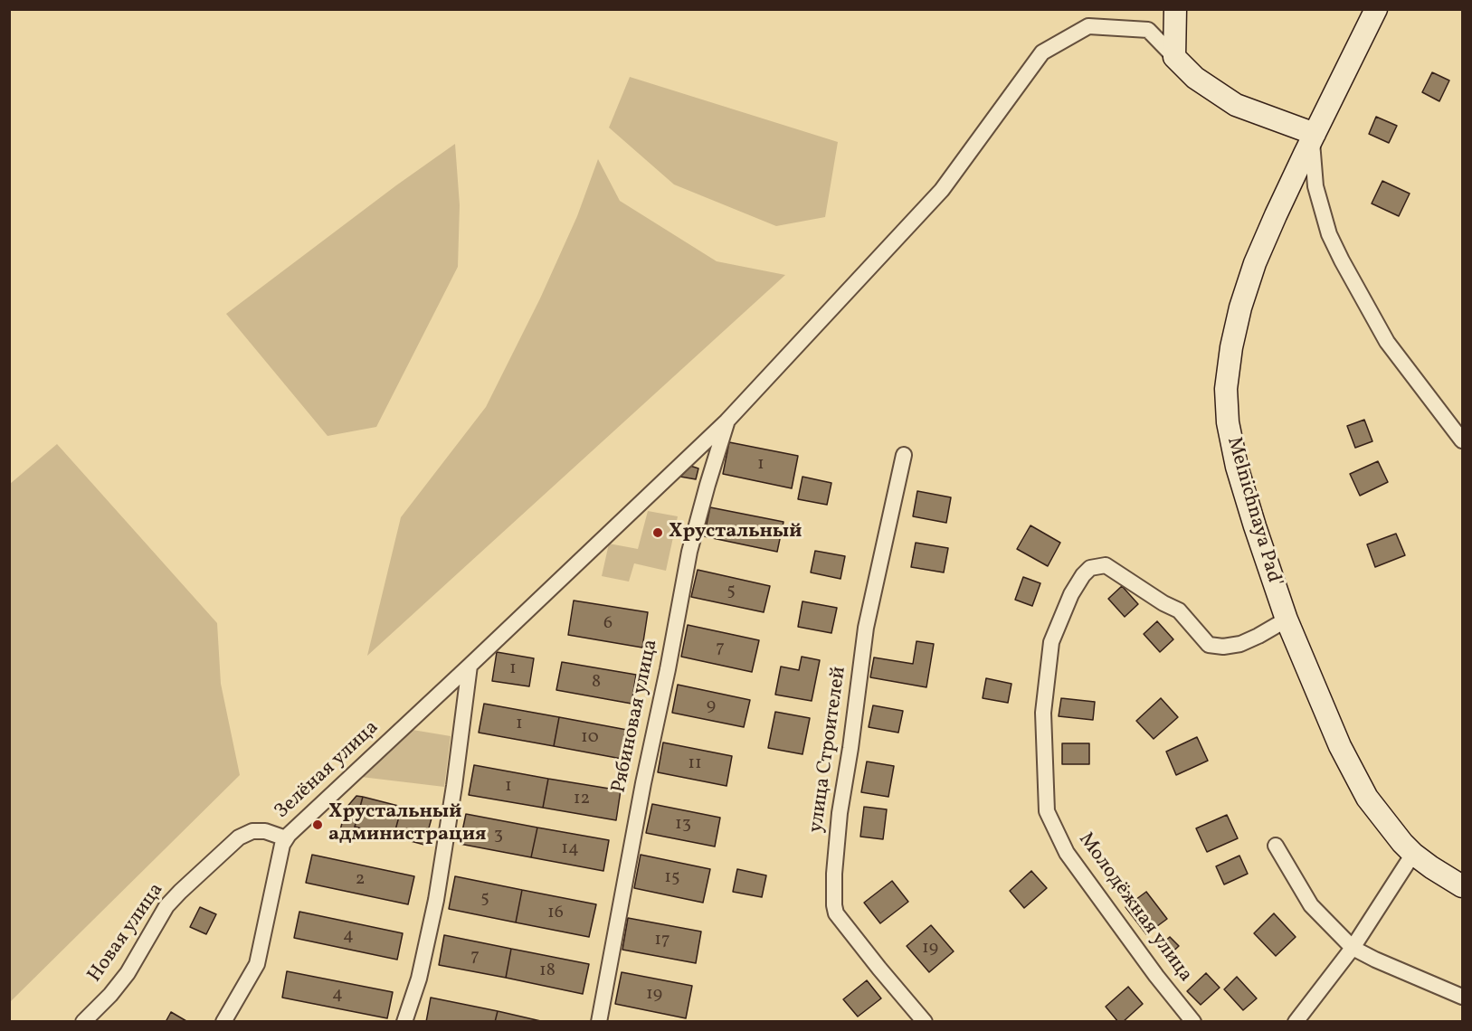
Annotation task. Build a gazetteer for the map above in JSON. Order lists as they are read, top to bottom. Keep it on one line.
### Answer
{"streets":{"street":["Melnichnaya Pad'","Рябиновая улица","улица Строителей","Зелёная улица","Молодёжная улица","Новая улица"]},"crossings":[["Melnichnaya Pad'","Молодёжная улица"],["Рябиновая улица","Зелёная улица"],["Зелёная улица","Новая улица"]],"places":["Хрустальный","Хрустальный администрация"],"house_numbers":["1","5","6","7","1","8","9","1","10","11","1","12","13","3","14","15","2","5","16","4","17","19","7","18","4","19"]}
